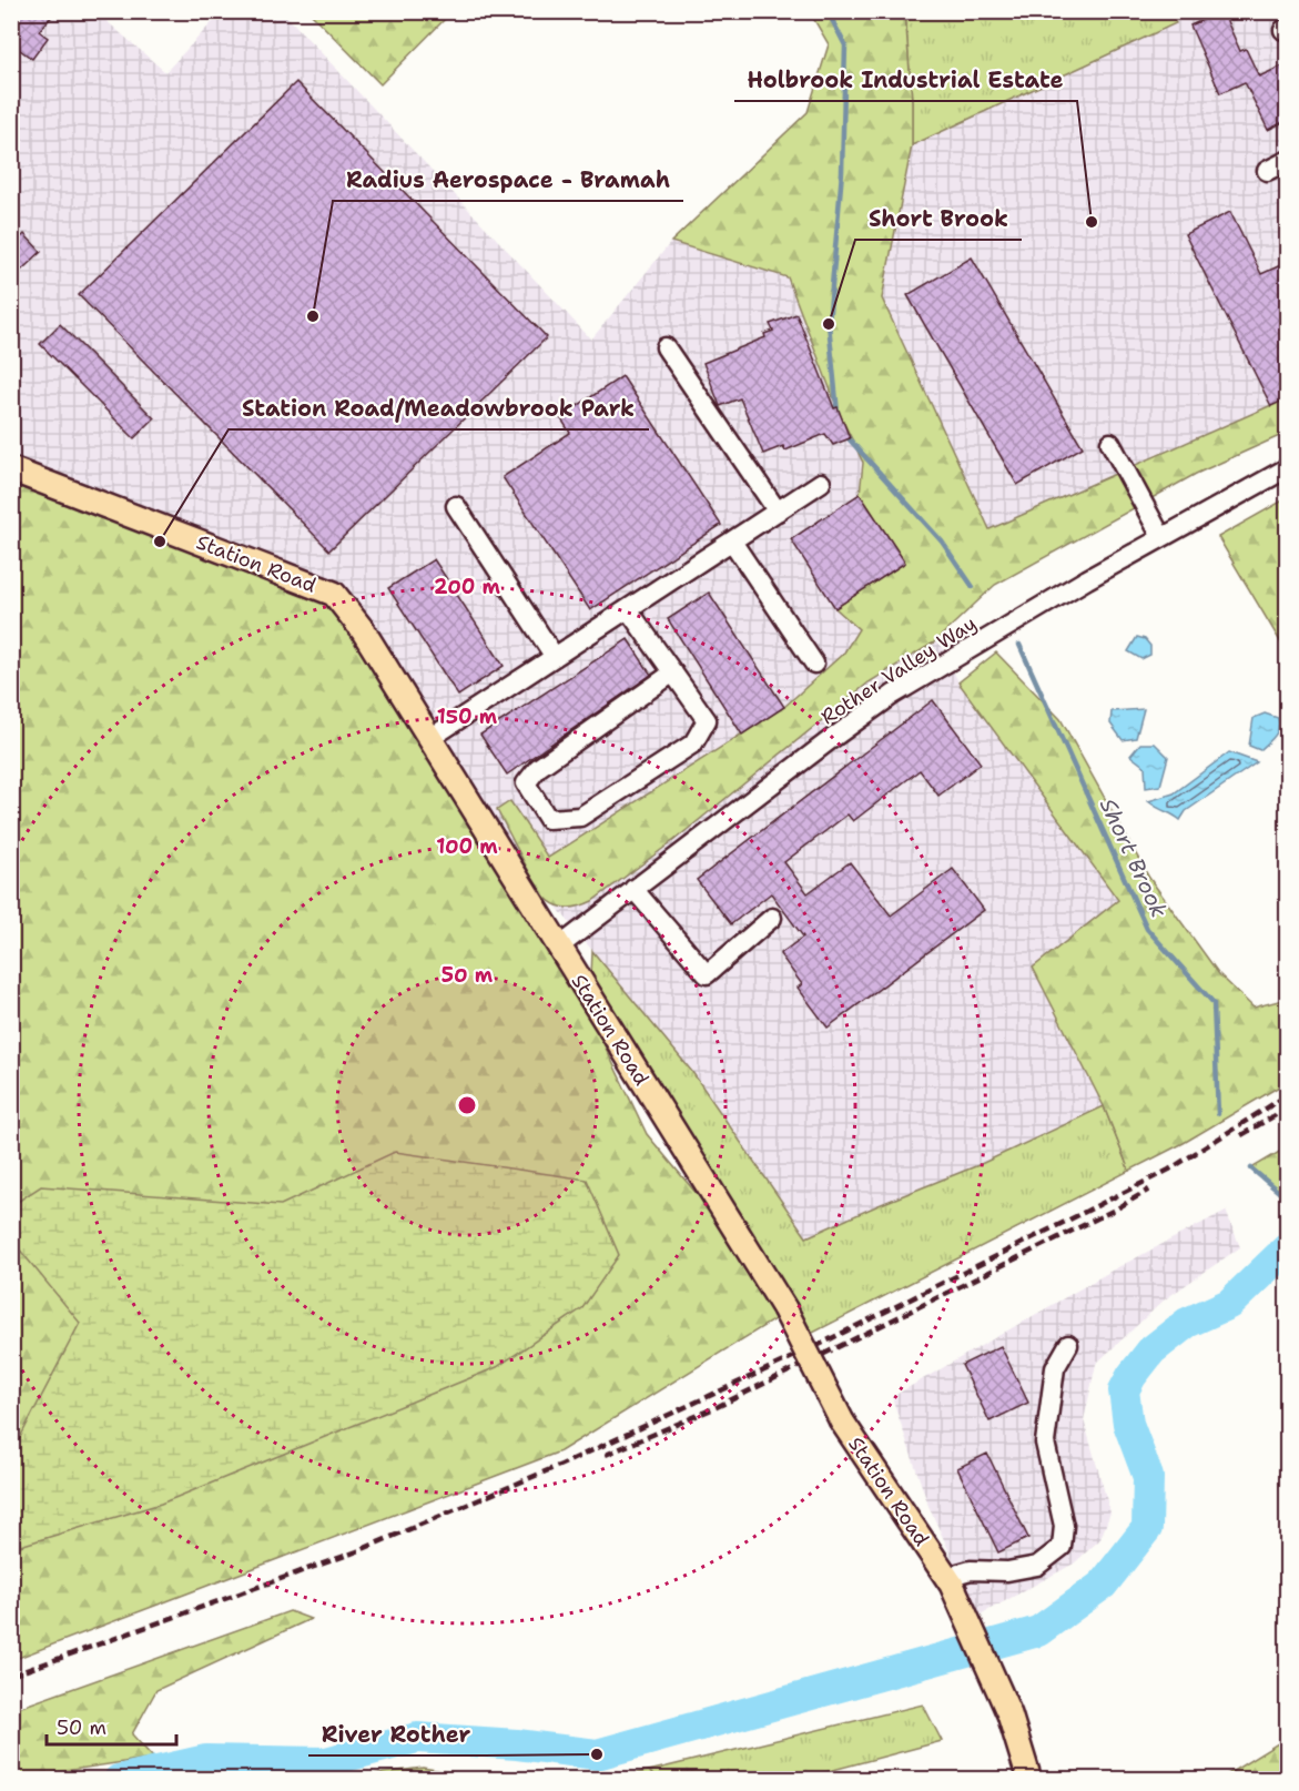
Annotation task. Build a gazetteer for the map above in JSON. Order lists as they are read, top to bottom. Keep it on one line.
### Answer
{"streets":{"main road":["Station Road"],"street":["Rother Valley Way"]},"crossings":[["Station Road","Rother Valley Way"]],"water":["Short Brook"],"places":["Holbrook Industrial Estate","Radius Aerospace - Bramah","Short Brook","Station Road/Meadowbrook Park","River Rother"],"scale_bar":"50 m","rings":["200 m","150 m","100 m","50 m"]}
